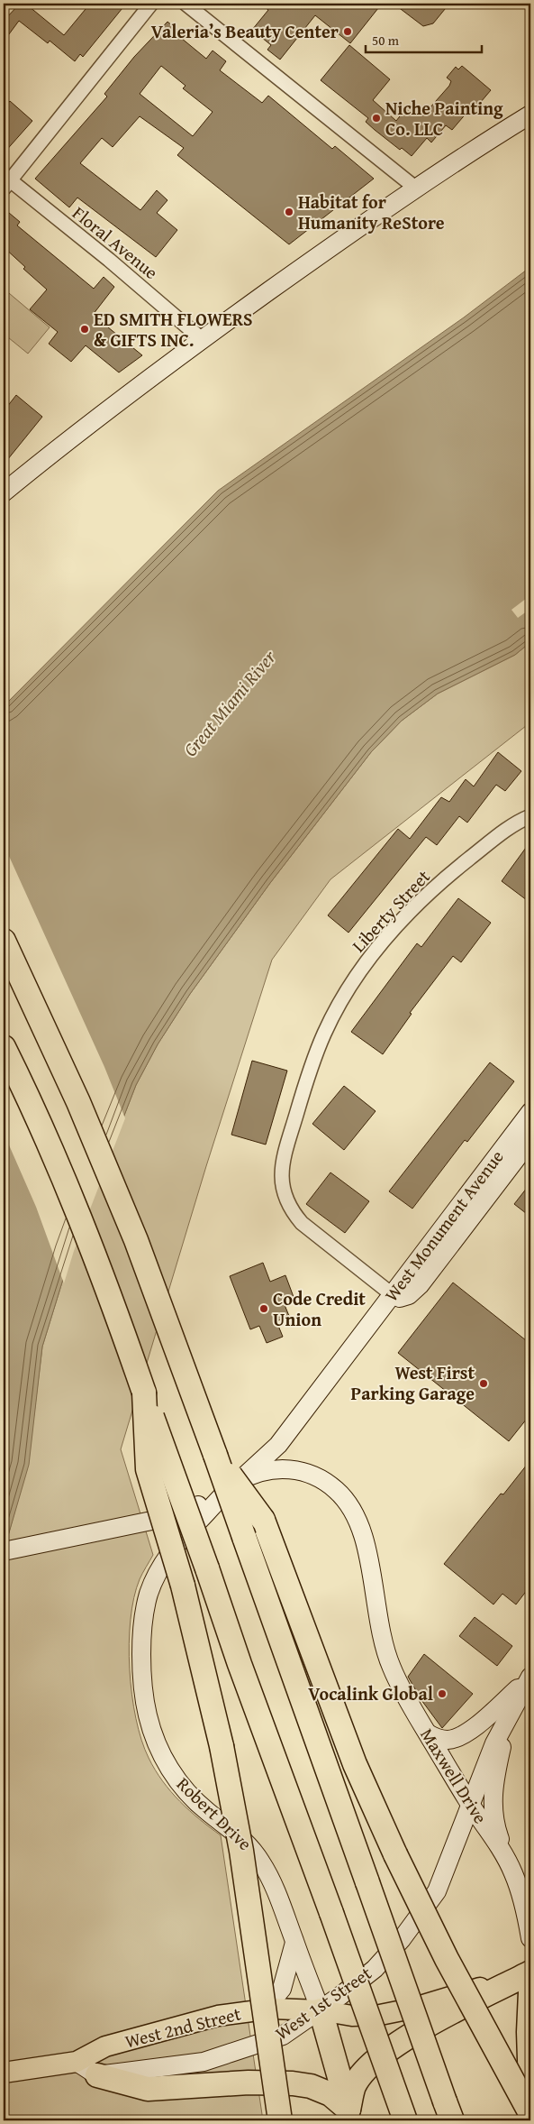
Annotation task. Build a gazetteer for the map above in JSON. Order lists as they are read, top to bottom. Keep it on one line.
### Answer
{"streets":{"main road":["West Monument Avenue","Maxwell Drive","Robert Drive","West 1st Street","West 2nd Street"],"street":["Floral Avenue","Liberty Street"]},"crossings":[["Liberty Street","West Monument Avenue"],["West Monument Avenue","Maxwell Drive"],["West Monument Avenue","Robert Drive"],["Maxwell Drive","Robert Drive"],["Maxwell Drive","West 1st Street"],["Robert Drive","West 1st Street"],["Robert Drive","West 2nd Street"],["West 1st Street","West 2nd Street"]],"water":["Great Miami River"],"places":["Valeria’s Beauty Center","Niche Painting Co. LLC","Habitat for Humanity ReStore","ED SMITH FLOWERS & GIFTS INC.","Code Credit Union","West First Parking Garage","Vocalink Global"],"scale_bar":"50 m"}
